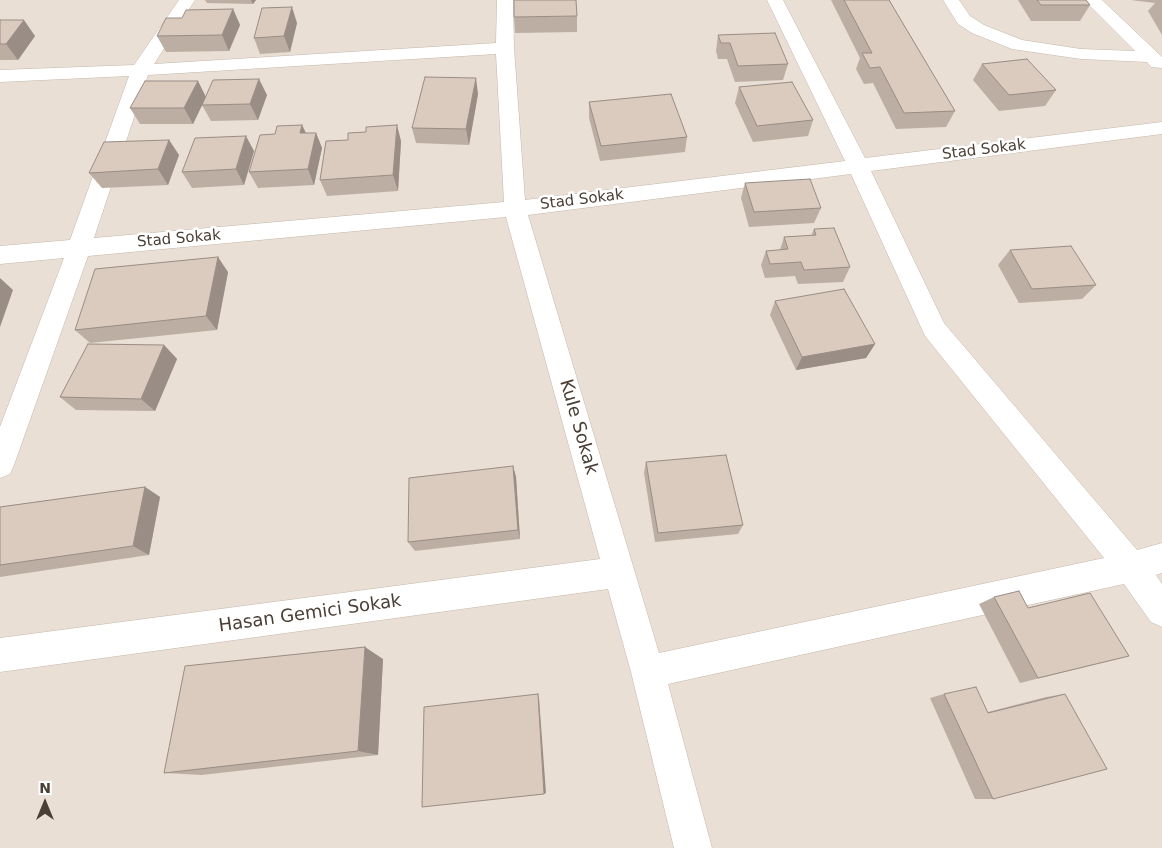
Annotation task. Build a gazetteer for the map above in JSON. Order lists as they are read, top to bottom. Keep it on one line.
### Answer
{"streets":{"street":["Stad Sokak","Kule Sokak","Hasan Gemici Sokak"]},"crossings":[["Stad Sokak","Kule Sokak"],["Kule Sokak","Hasan Gemici Sokak"]],"north":"top"}
